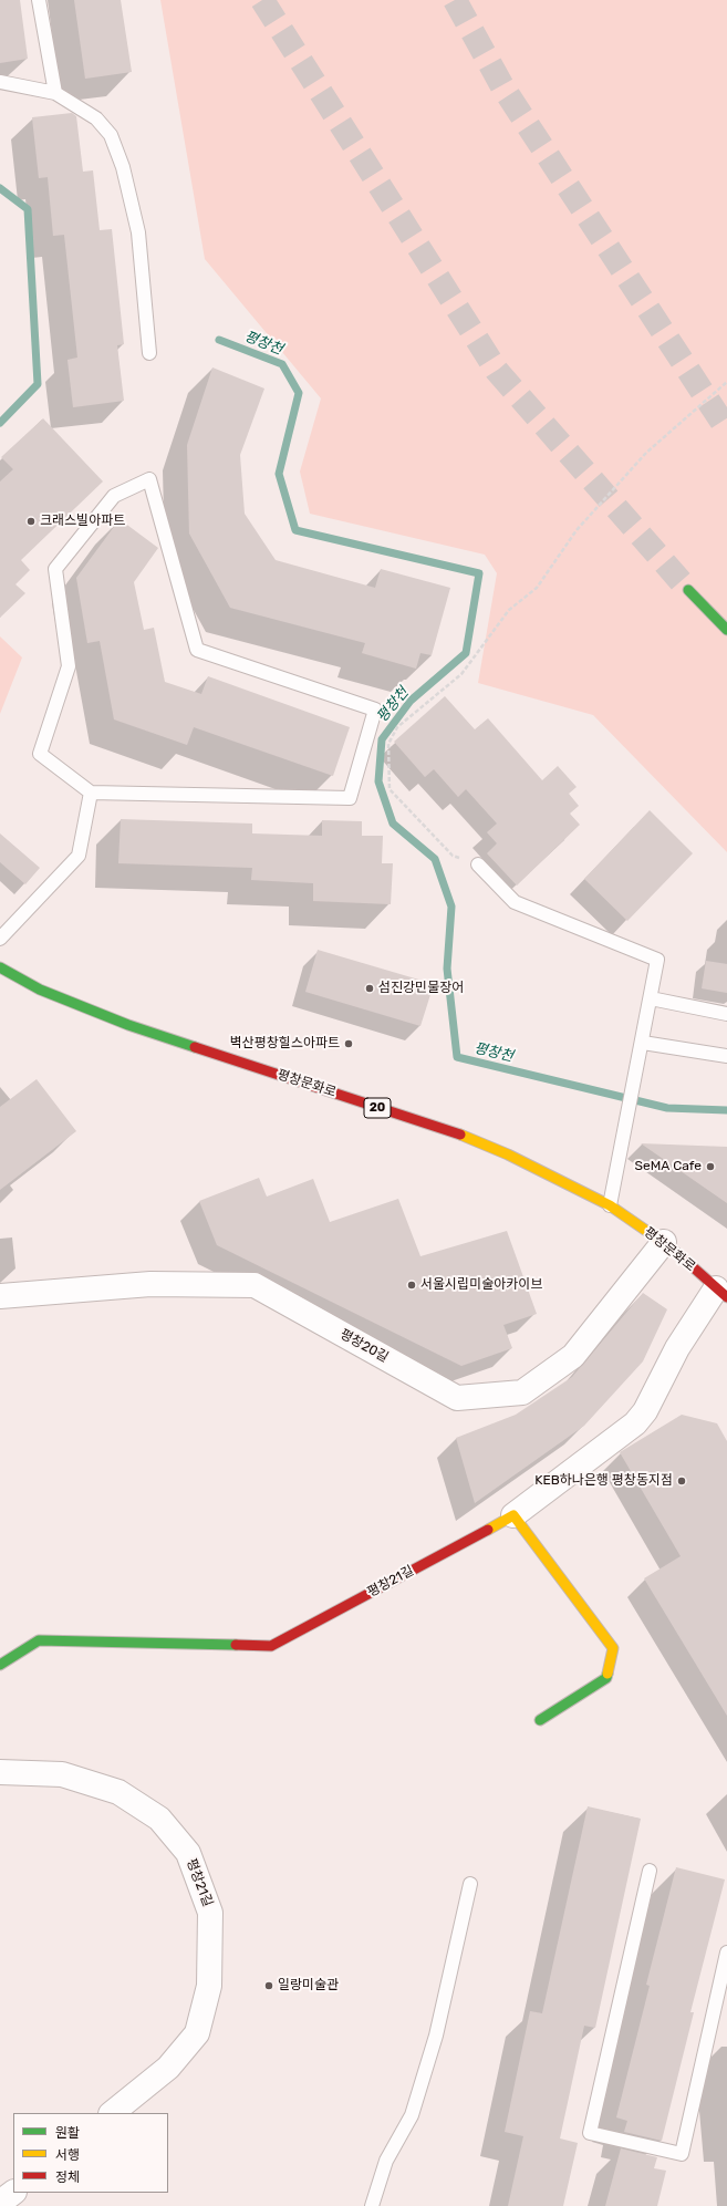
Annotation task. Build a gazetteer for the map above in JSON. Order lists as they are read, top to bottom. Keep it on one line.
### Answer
{"streets":{"main road":["평창문화로","20","평창21길"],"street":["평창20길"]},"crossings":[["평창문화로","평창20길"]],"water":["평창천"],"places":["크래스빌아파트","섬진강민물장어","벽산평창힐스아파트","SeMA Cafe","서울시립미술아카이브","KEB하나은행 평창동지점","일랑미술관"],"legend":["원활","서행","정체"]}
